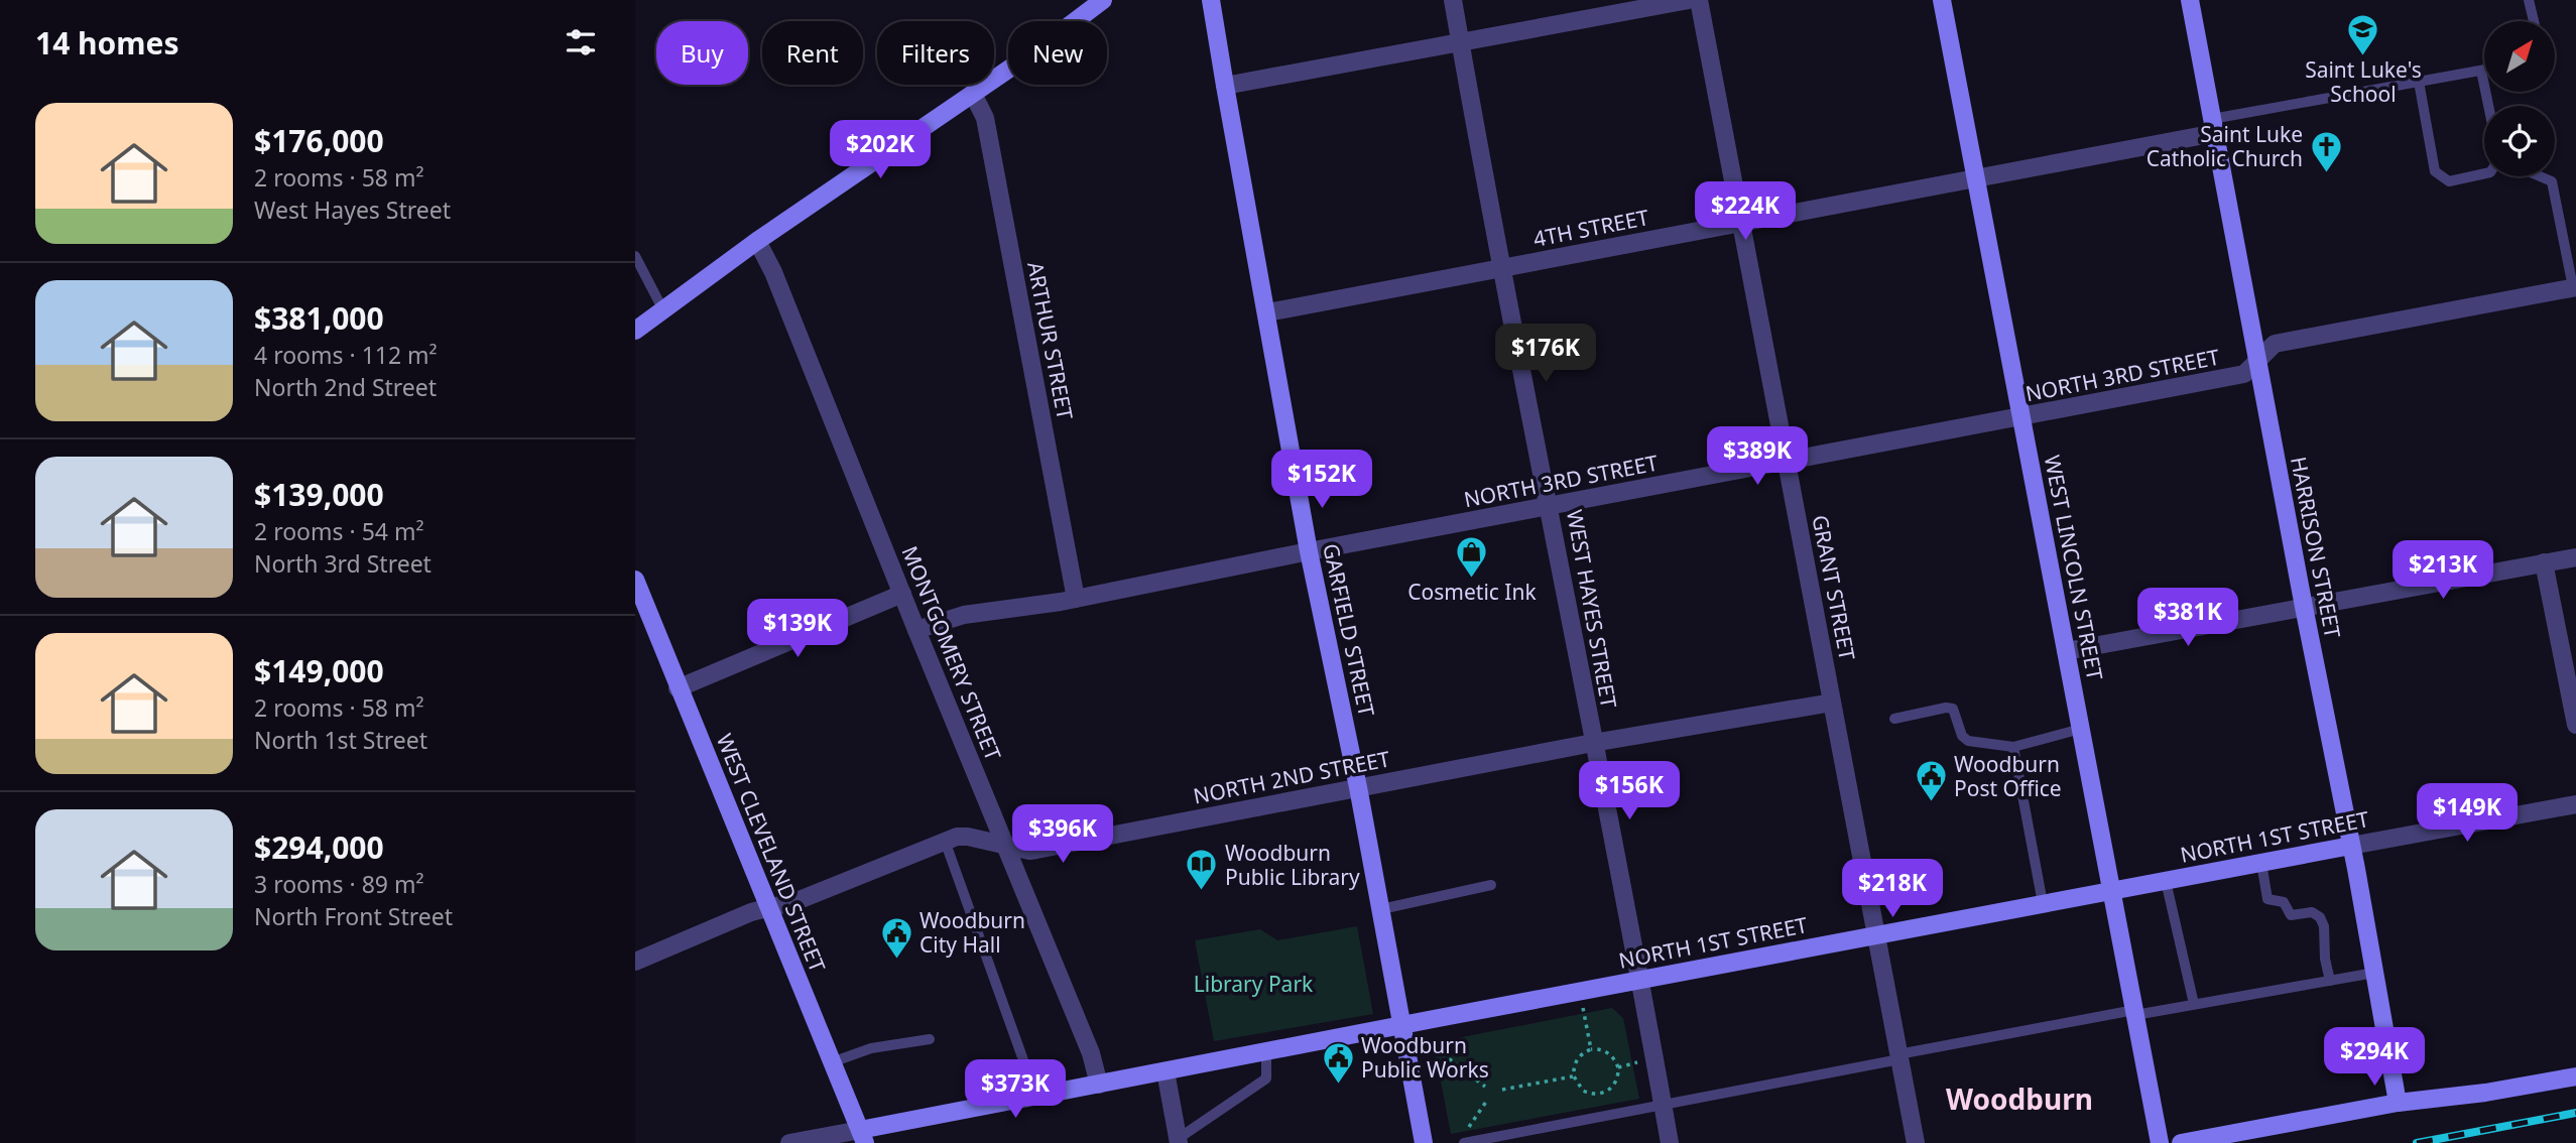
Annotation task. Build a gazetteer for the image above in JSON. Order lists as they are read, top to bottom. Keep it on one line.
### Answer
{"streets":{"street":["4TH STREET","ARTHUR STREET","NORTH 3RD STREET","HARRISON STREET","WEST LINCOLN STREET","GRANT STREET","WEST HAYES STREET","GARFIELD STREET","MONTGOMERY STREET","NORTH 2ND STREET","NORTH 1ST STREET","WEST CLEVELAND STREET"]},"crossings":[["4TH STREET","HARRISON STREET"],["4TH STREET","WEST LINCOLN STREET"],["4TH STREET","GRANT STREET"],["4TH STREET","WEST HAYES STREET"],["4TH STREET","GARFIELD STREET"],["ARTHUR STREET","NORTH 3RD STREET"],["NORTH 3RD STREET","HARRISON STREET"],["NORTH 3RD STREET","WEST LINCOLN STREET"],["NORTH 3RD STREET","GRANT STREET"],["NORTH 3RD STREET","WEST HAYES STREET"],["NORTH 3RD STREET","GARFIELD STREET"],["NORTH 3RD STREET","MONTGOMERY STREET"],["HARRISON STREET","NORTH 1ST STREET"],["WEST LINCOLN STREET","NORTH 1ST STREET"],["GRANT STREET","NORTH 2ND STREET"],["GRANT STREET","NORTH 1ST STREET"],["WEST HAYES STREET","NORTH 2ND STREET"],["WEST HAYES STREET","NORTH 1ST STREET"],["GARFIELD STREET","NORTH 2ND STREET"],["GARFIELD STREET","NORTH 1ST STREET"],["MONTGOMERY STREET","NORTH 2ND STREET"],["MONTGOMERY STREET","NORTH 1ST STREET"],["NORTH 2ND STREET","WEST CLEVELAND STREET"],["NORTH 1ST STREET","WEST CLEVELAND STREET"]],"districts":["Woodburn"],"parks":["Library Park"],"places":{"school or university":["Saint Luke's School"],"church":["Saint Luke Catholic Church"],"shop":["Cosmetic Ink"],"public building":["Woodburn Post Office","Woodburn City Hall","Woodburn Public Works"],"library":["Woodburn Public Library"]},"north":"top right","page":{"heading":"14 homes","chip":["Buy","Rent","Filters","New"],"list":[{"name":"$176,000","note":"2 rooms · 58 m² · West Hayes Street"},{"name":"$381,000","note":"4 rooms · 112 m² · North 2nd Street"},{"name":"$139,000","note":"2 rooms · 54 m² · North 3rd Street"},{"name":"$149,000","note":"2 rooms · 58 m² · North 1st Street"},{"name":"$294,000","note":"3 rooms · 89 m² · North Front Street"}],"price":["$202K","$224K","$176K","$389K","$152K","$213K","$381K","$139K","$156K","$149K","$396K","$218K","$294K","$373K"]}}
